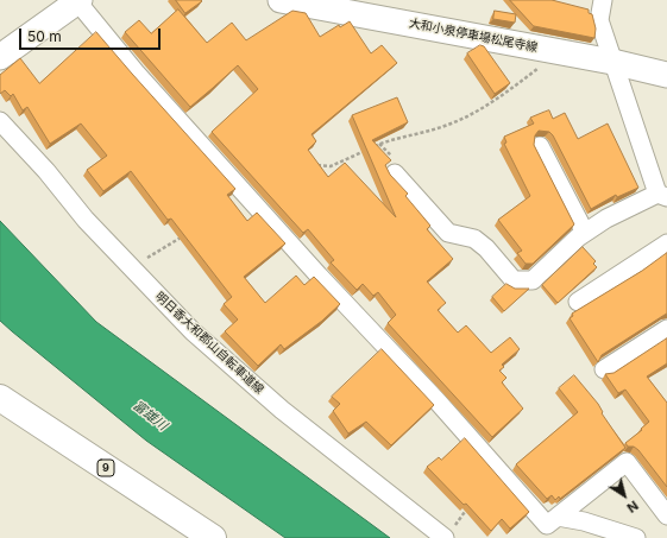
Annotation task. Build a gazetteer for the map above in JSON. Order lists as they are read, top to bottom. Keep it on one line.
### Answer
{"streets":{"main road":["大和小泉停車場松尾寺線","9"],"street":["明日香大和郡山自転車道線"]},"water":["富雄川"],"scale_bar":"50 m","north":"bottom right"}
